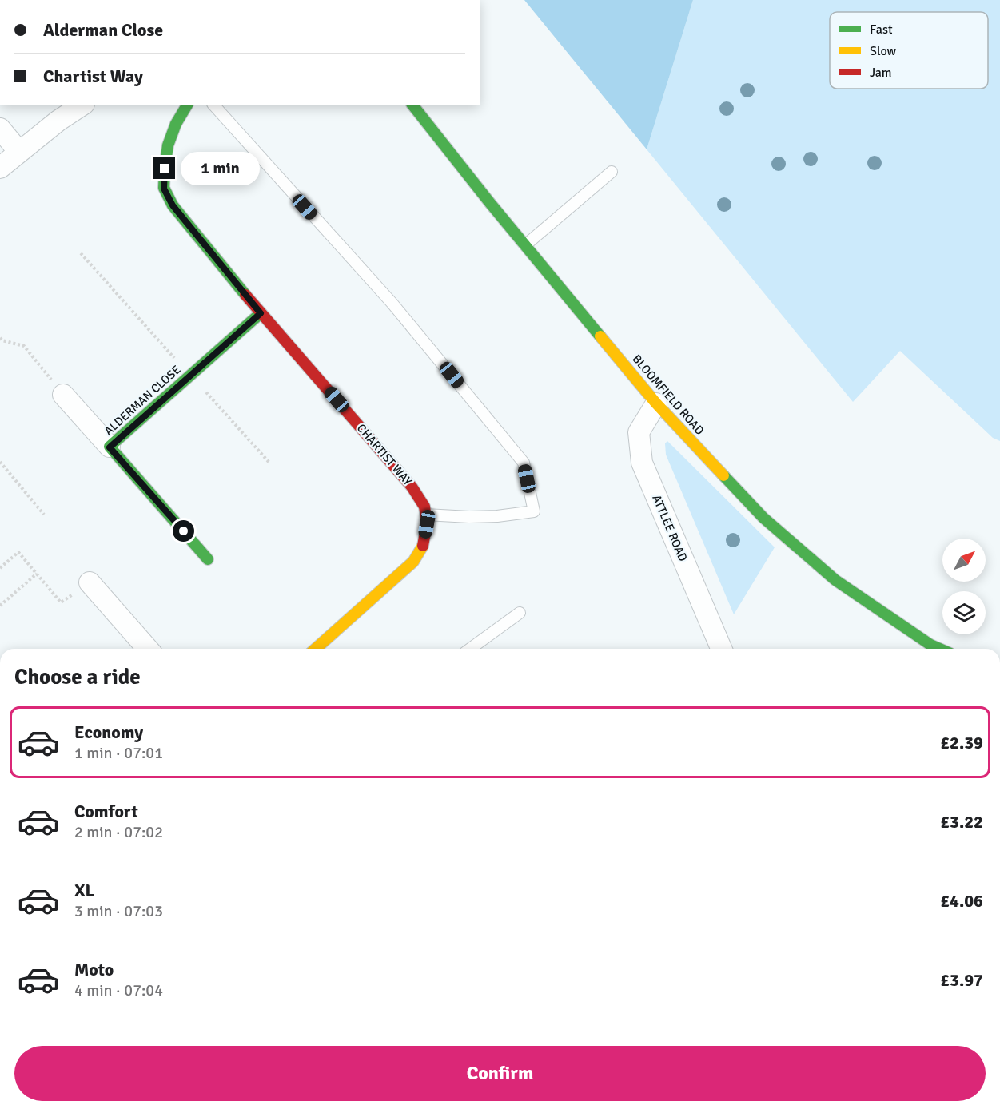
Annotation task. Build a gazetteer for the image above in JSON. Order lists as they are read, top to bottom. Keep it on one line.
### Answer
{"streets":{"street":["BLOOMFIELD ROAD","ALDERMAN CLOSE","CHARTIST WAY","ATTLEE ROAD"]},"crossings":[["BLOOMFIELD ROAD","ATTLEE ROAD"],["ALDERMAN CLOSE","CHARTIST WAY"]],"legend":["Fast","Slow","Jam"],"north":"top right","page":{"banner":["Alderman Close","Chartist Way"],"bubble":"1 min","heading":"Choose a ride","list":[{"name":"Economy","note":"1 min · 07:01","value":"£2.39"},{"name":"Comfort","note":"2 min · 07:02","value":"£3.22"},{"name":"XL","note":"3 min · 07:03","value":"£4.06"},{"name":"Moto","note":"4 min · 07:04","value":"£3.97"}],"buttons":"Confirm"}}
